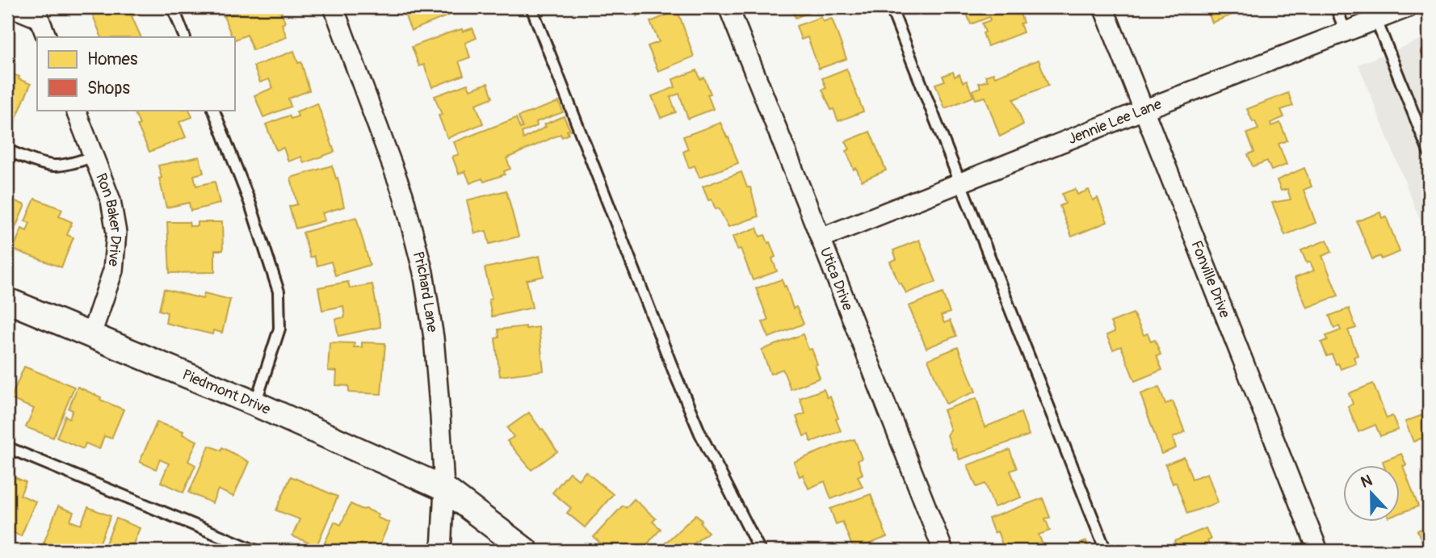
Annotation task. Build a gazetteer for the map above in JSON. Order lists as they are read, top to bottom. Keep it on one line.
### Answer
{"streets":{"street":["Jennie Lee Lane","Ron Baker Drive","Utica Drive","Fonville Drive","Prichard Lane","Piedmont Drive"]},"crossings":[["Jennie Lee Lane","Utica Drive"],["Jennie Lee Lane","Fonville Drive"],["Ron Baker Drive","Piedmont Drive"],["Prichard Lane","Piedmont Drive"]],"legend":["Homes","Shops"],"north":"top"}
